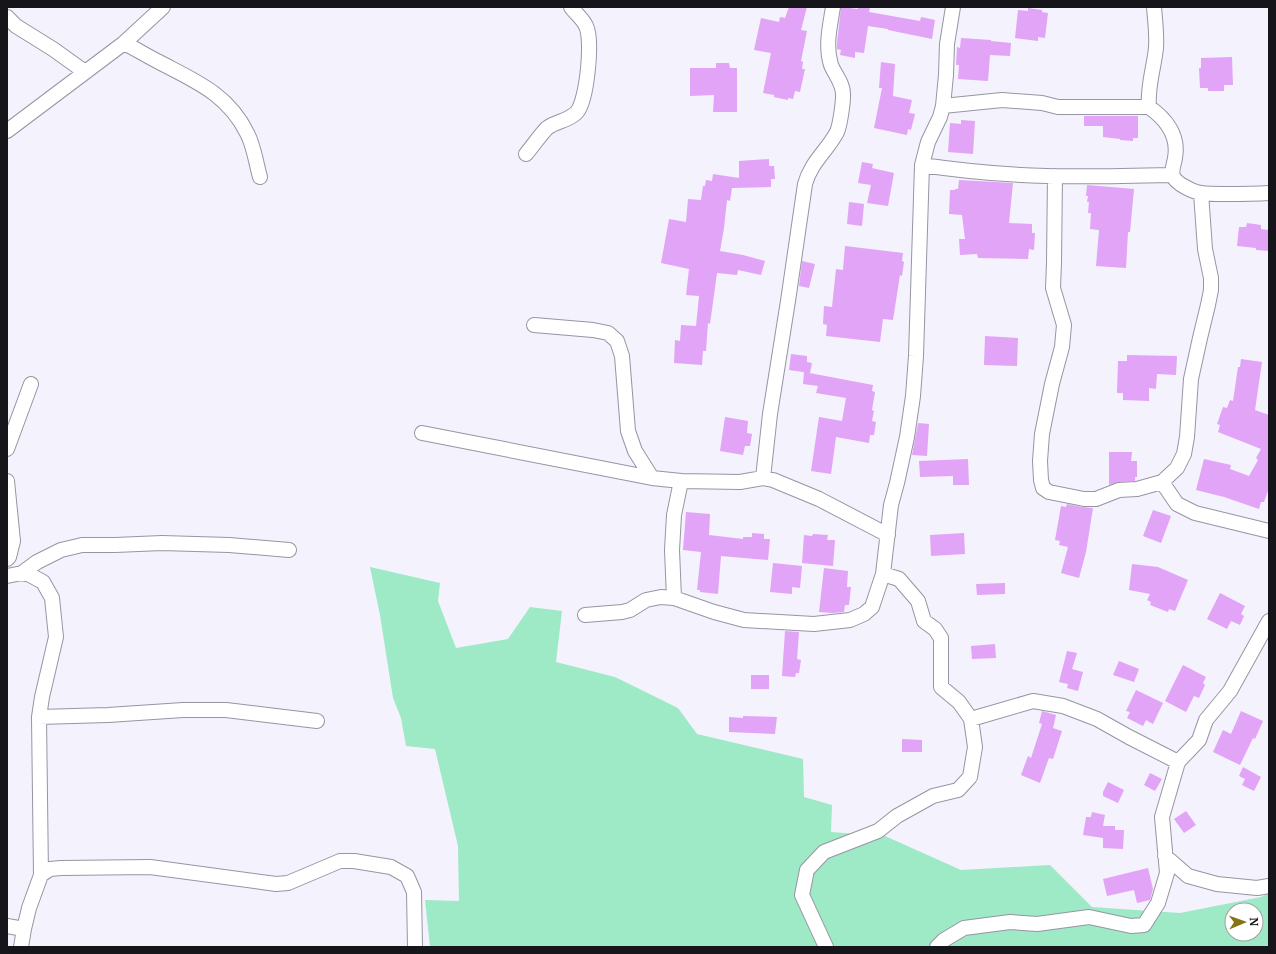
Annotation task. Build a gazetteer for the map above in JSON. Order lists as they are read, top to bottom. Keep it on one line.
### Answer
{"north":"right"}
